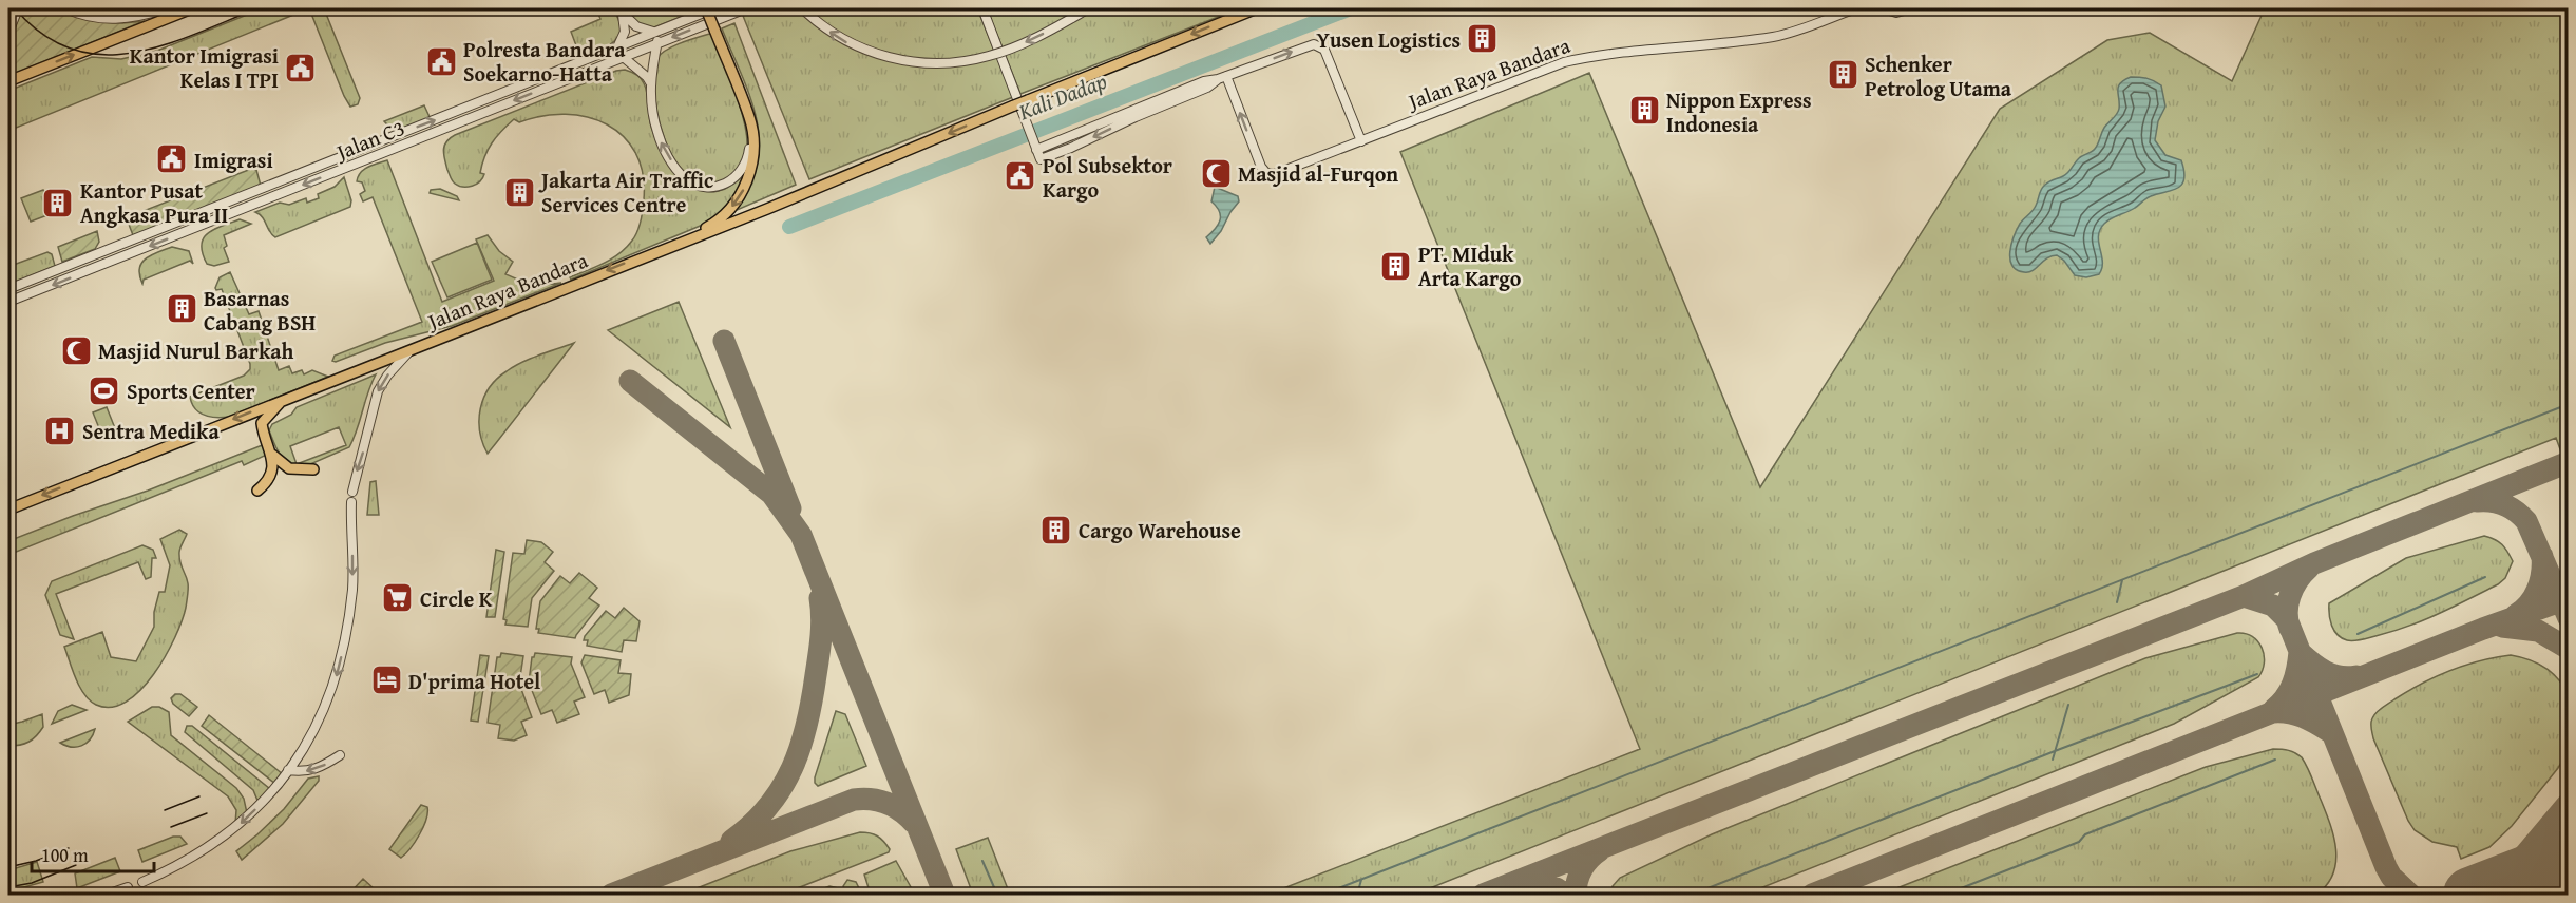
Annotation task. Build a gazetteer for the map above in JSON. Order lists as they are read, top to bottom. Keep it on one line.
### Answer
{"streets":{"main road":["Jalan Raya Bandara"],"street":["Jalan C3"]},"one_way":["Jalan Raya Bandara"],"water":["Kali Dadap"],"places":{"building":["Yusen Logistics","Schenker Petrolog Utama","Nippon Express Indonesia","Jakarta Air Traffic Services Centre","Kantor Pusat Angkasa Pura II","PT. MIduk Arta Kargo","Basarnas Cabang BSH","Cargo Warehouse"],"public building":["Polresta Bandara Soekarno-Hatta","Kantor Imigrasi Kelas I TPI","Imigrasi","Pol Subsektor Kargo"],"mosque":["Masjid al-Furqon","Masjid Nurul Barkah"],"sports":["Sports Center"],"hospital":["Sentra Medika"],"supermarket":["Circle K"],"hotel":["D'prima Hotel"]},"scale_bar":"100 m"}
